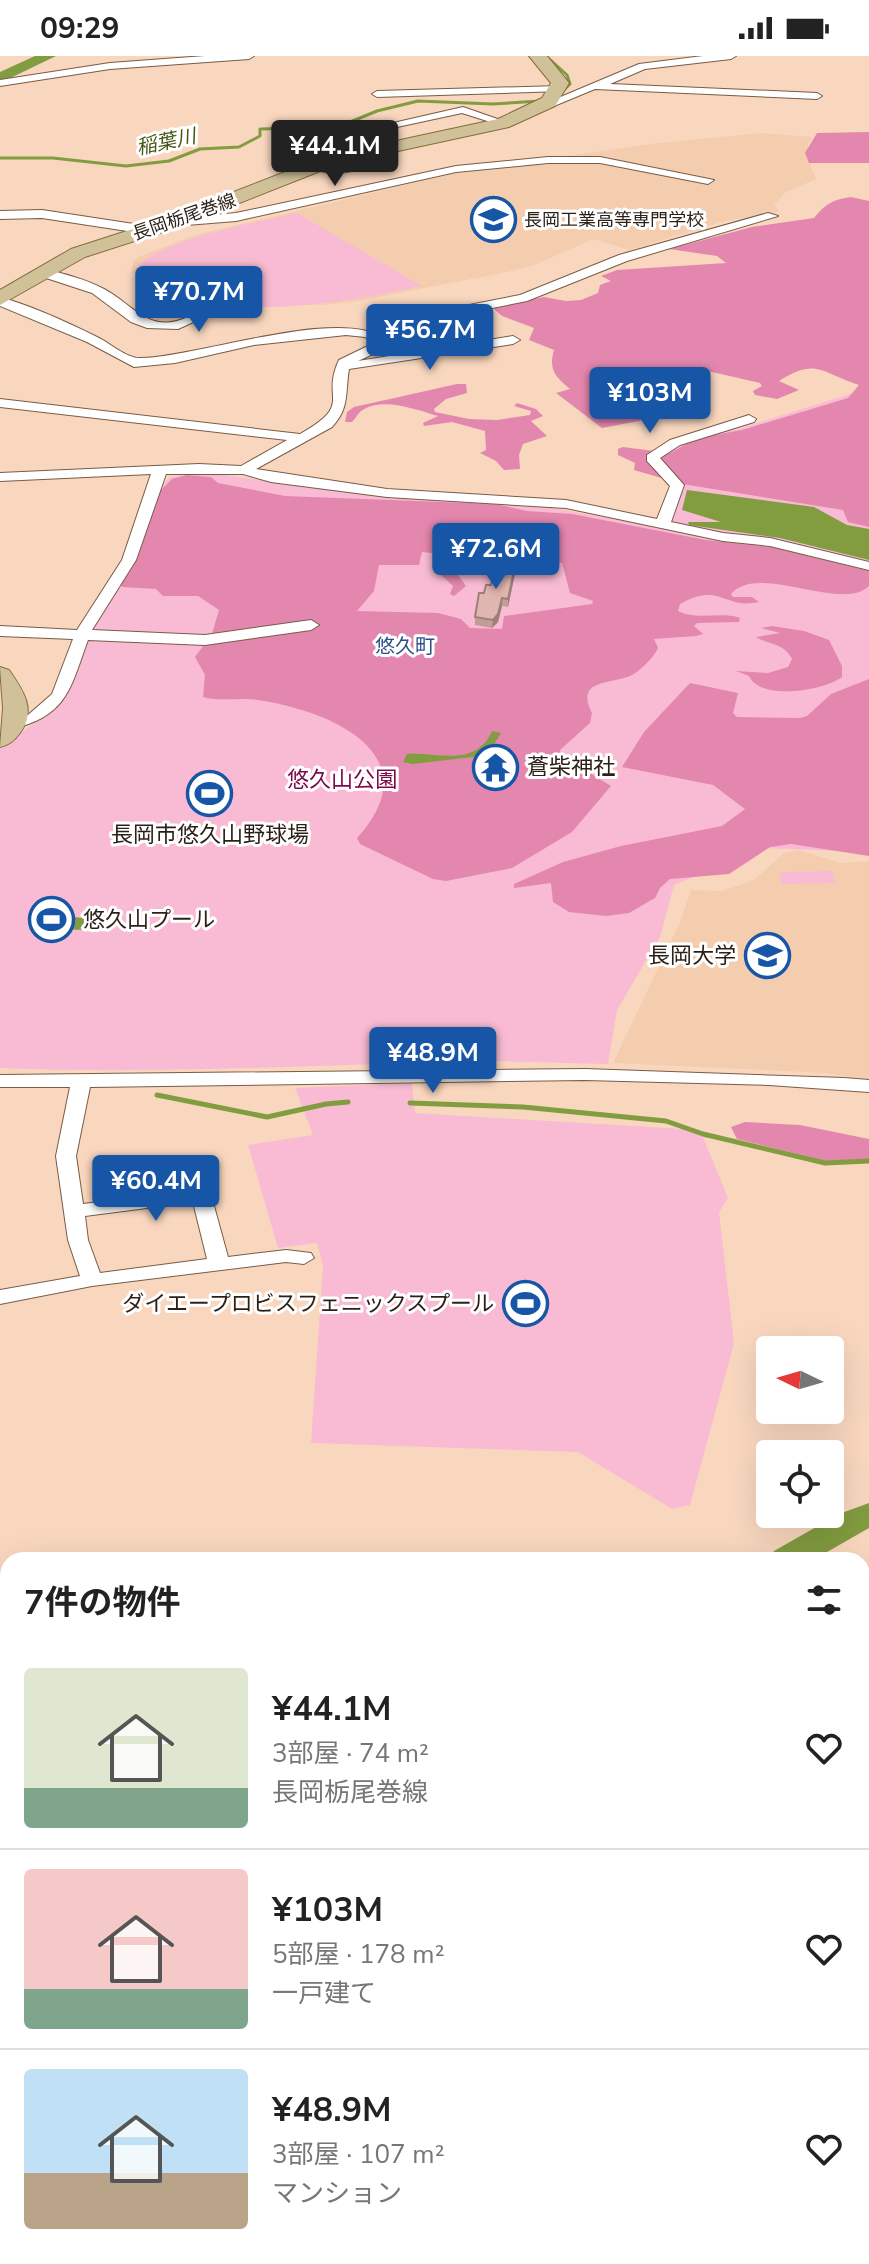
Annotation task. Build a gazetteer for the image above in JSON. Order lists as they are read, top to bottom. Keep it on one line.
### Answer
{"streets":{"main road":["長岡栃尾巻線"]},"districts":["悠久町"],"water":["稲葉川"],"parks":["悠久山公園"],"places":{"school or university":["長岡工業高等専門学校","長岡大学"],"temple":["蒼柴神社"],"sports":["長岡市悠久山野球場","悠久山プール","ダイエープロビスフェニックスプール"]},"north":"left","page":{"status":"09:29","price":["¥44.1M","¥70.7M","¥56.7M","¥103M","¥72.6M","¥48.9M","¥60.4M"],"heading":"7件の物件","list":[{"name":"¥44.1M","note":"3部屋 · 74 m² · 長岡栃尾巻線"},{"name":"¥103M","note":"5部屋 · 178 m² · 一戸建て"},{"name":"¥48.9M","note":"3部屋 · 107 m² · マンション"}]}}
